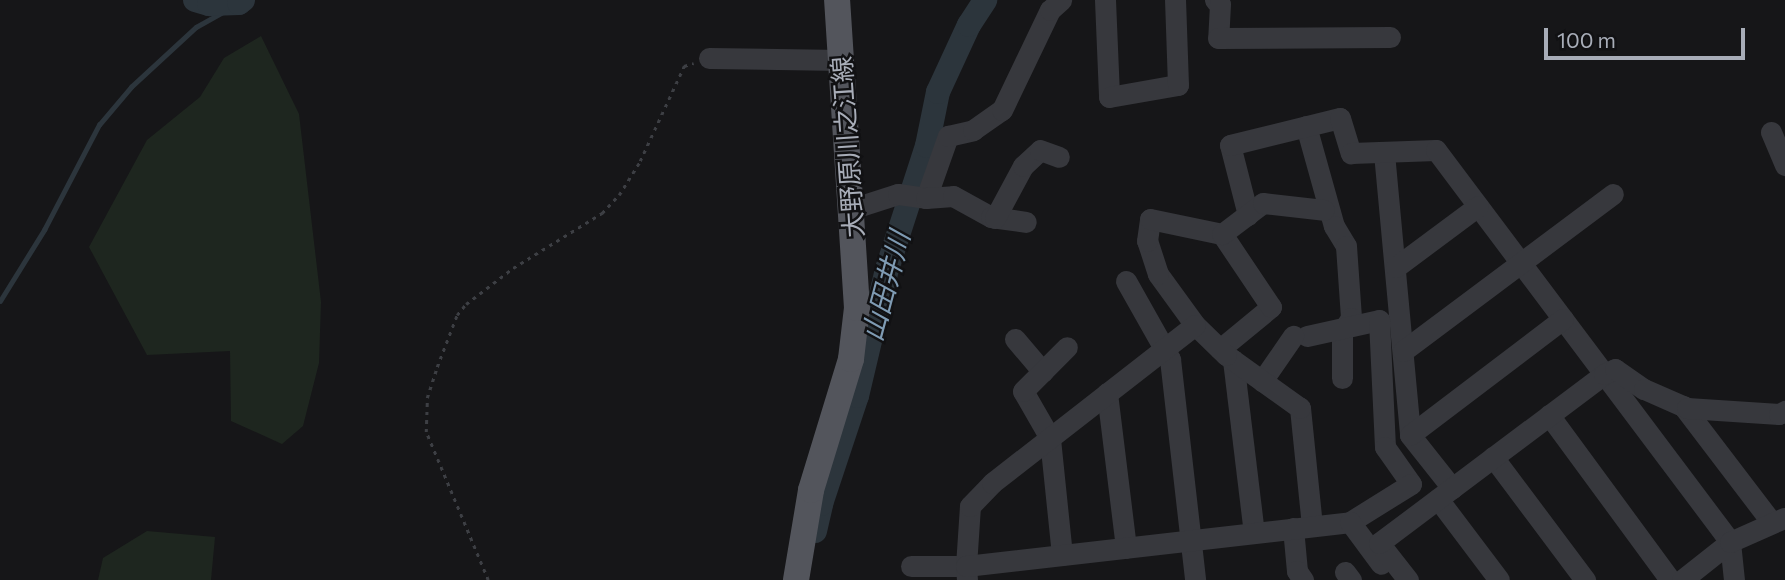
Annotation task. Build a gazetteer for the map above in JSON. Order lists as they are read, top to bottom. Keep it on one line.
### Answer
{"streets":{"main road":["大野原川之江線"]},"water":["山田井川"],"scale_bar":"100 m"}
